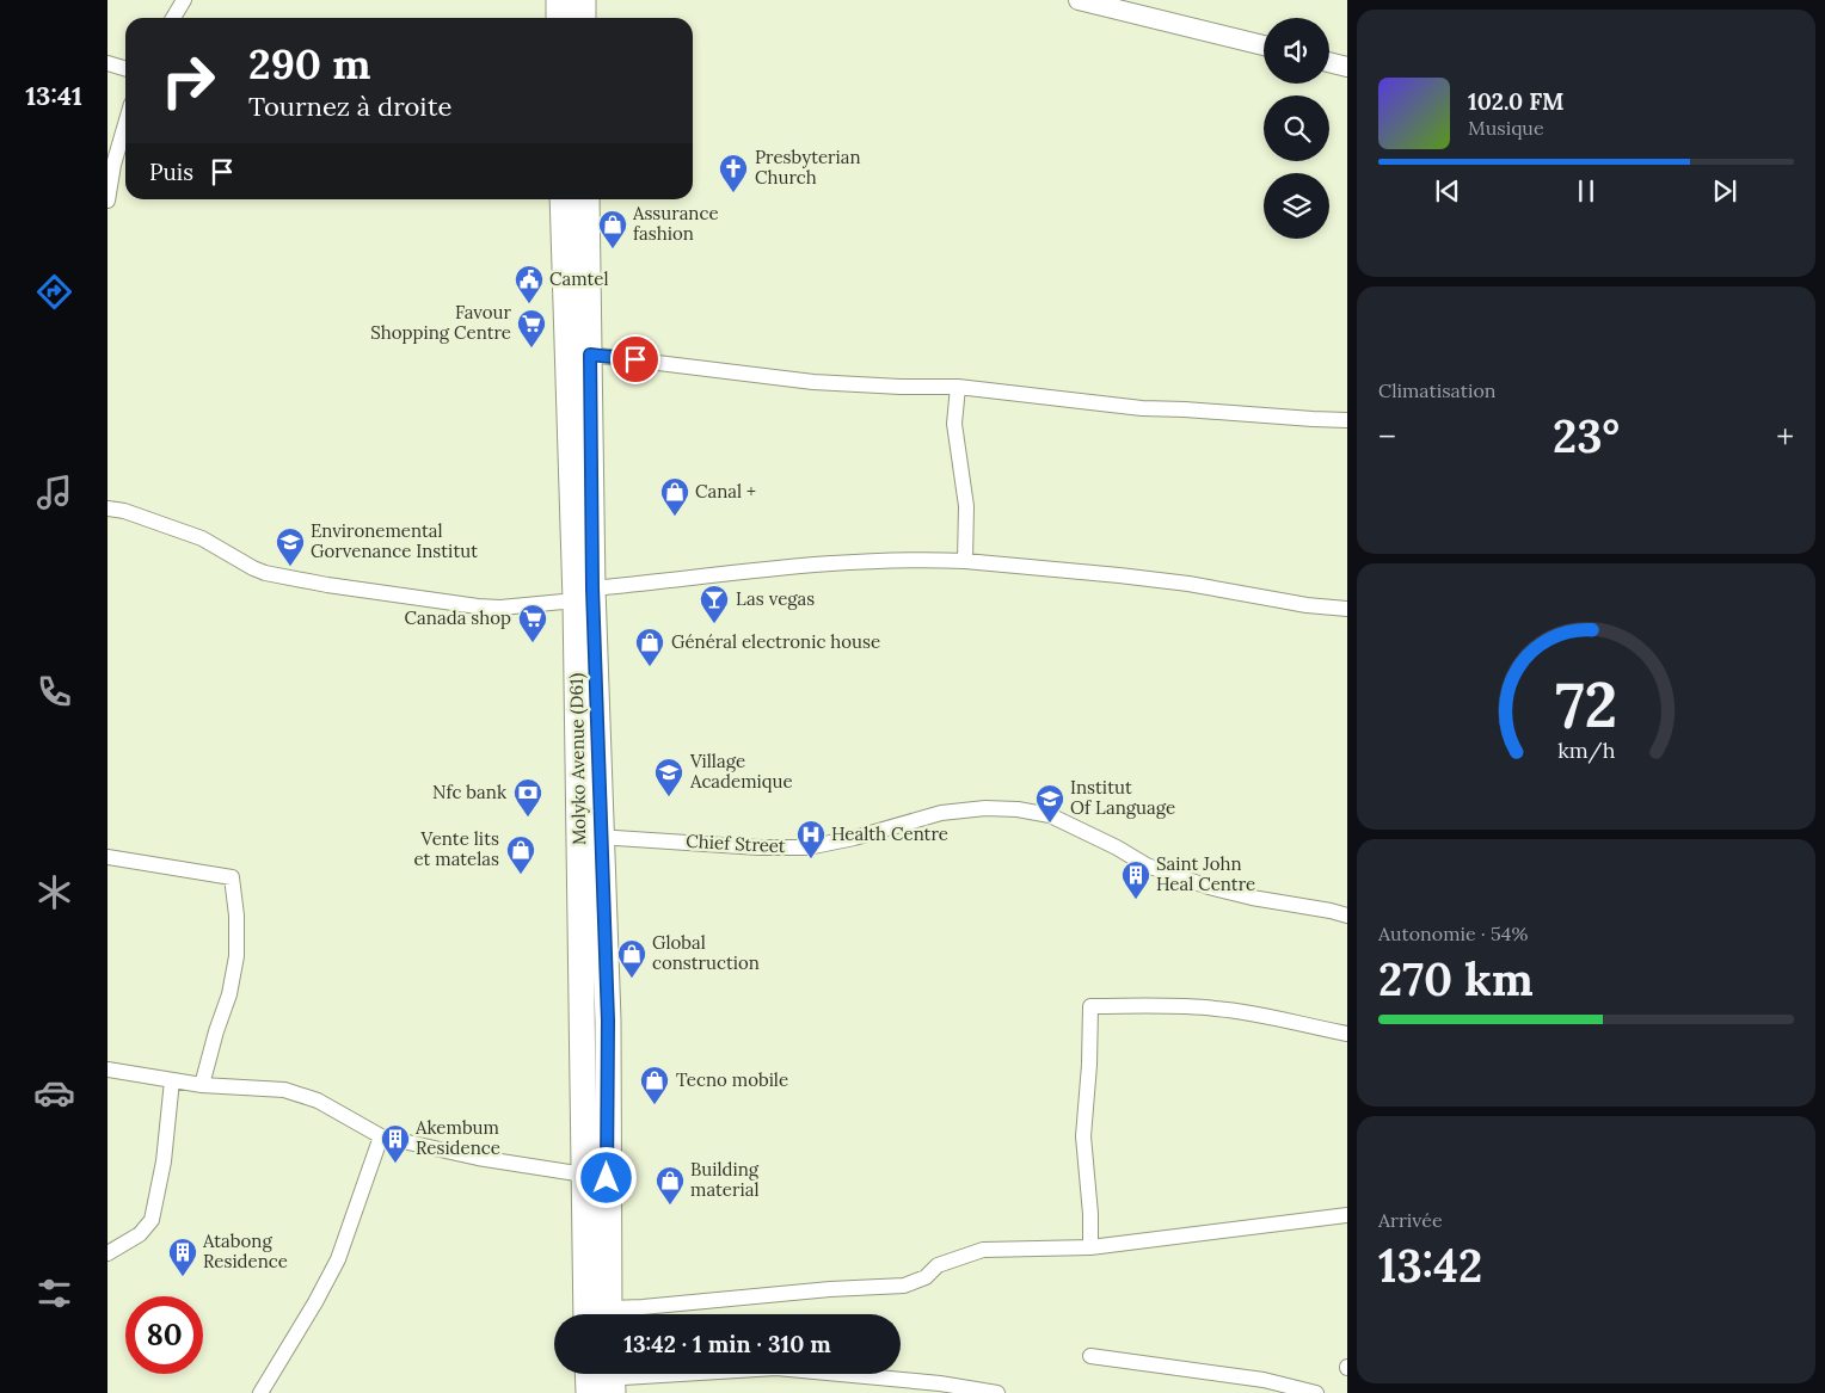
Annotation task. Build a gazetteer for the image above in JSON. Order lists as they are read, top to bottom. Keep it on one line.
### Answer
{"streets":{"highway":["Molyko Avenue (D61)"],"street":["Chief Street"]},"crossings":[["Molyko Avenue (D61)","Chief Street"]],"places":{"church":["Presbyterian Church"],"shop":["Assurance fashion","Canal +","Général electronic house","Vente lits et matelas","Global construction","Tecno mobile","Building material"],"public building":["Camtel"],"supermarket":["Favour Shopping Centre","Canada shop"],"school or university":["Environemental Gorvenance Institut","Village Academique","Institut Of Language"],"bar":["Las vegas"],"bank":["Nfc bank"],"hospital":["Health Centre"],"building":["Saint John Heal Centre","Akembum Residence","Atabong Residence"]},"page":{"tabs":"13:41","turn":["290 m","Tournez à droite"],"song":["102.0 FM","Musique"],"then":"Puis","tile":["Climatisation",["Autonomie · 54%","270 km"],["Arrivée","13:42"]],"heat":["−","23°","+"],"limit":"80","trip":"13:42 · 1 min · 310 m","gauge":["72","km/h"]}}
